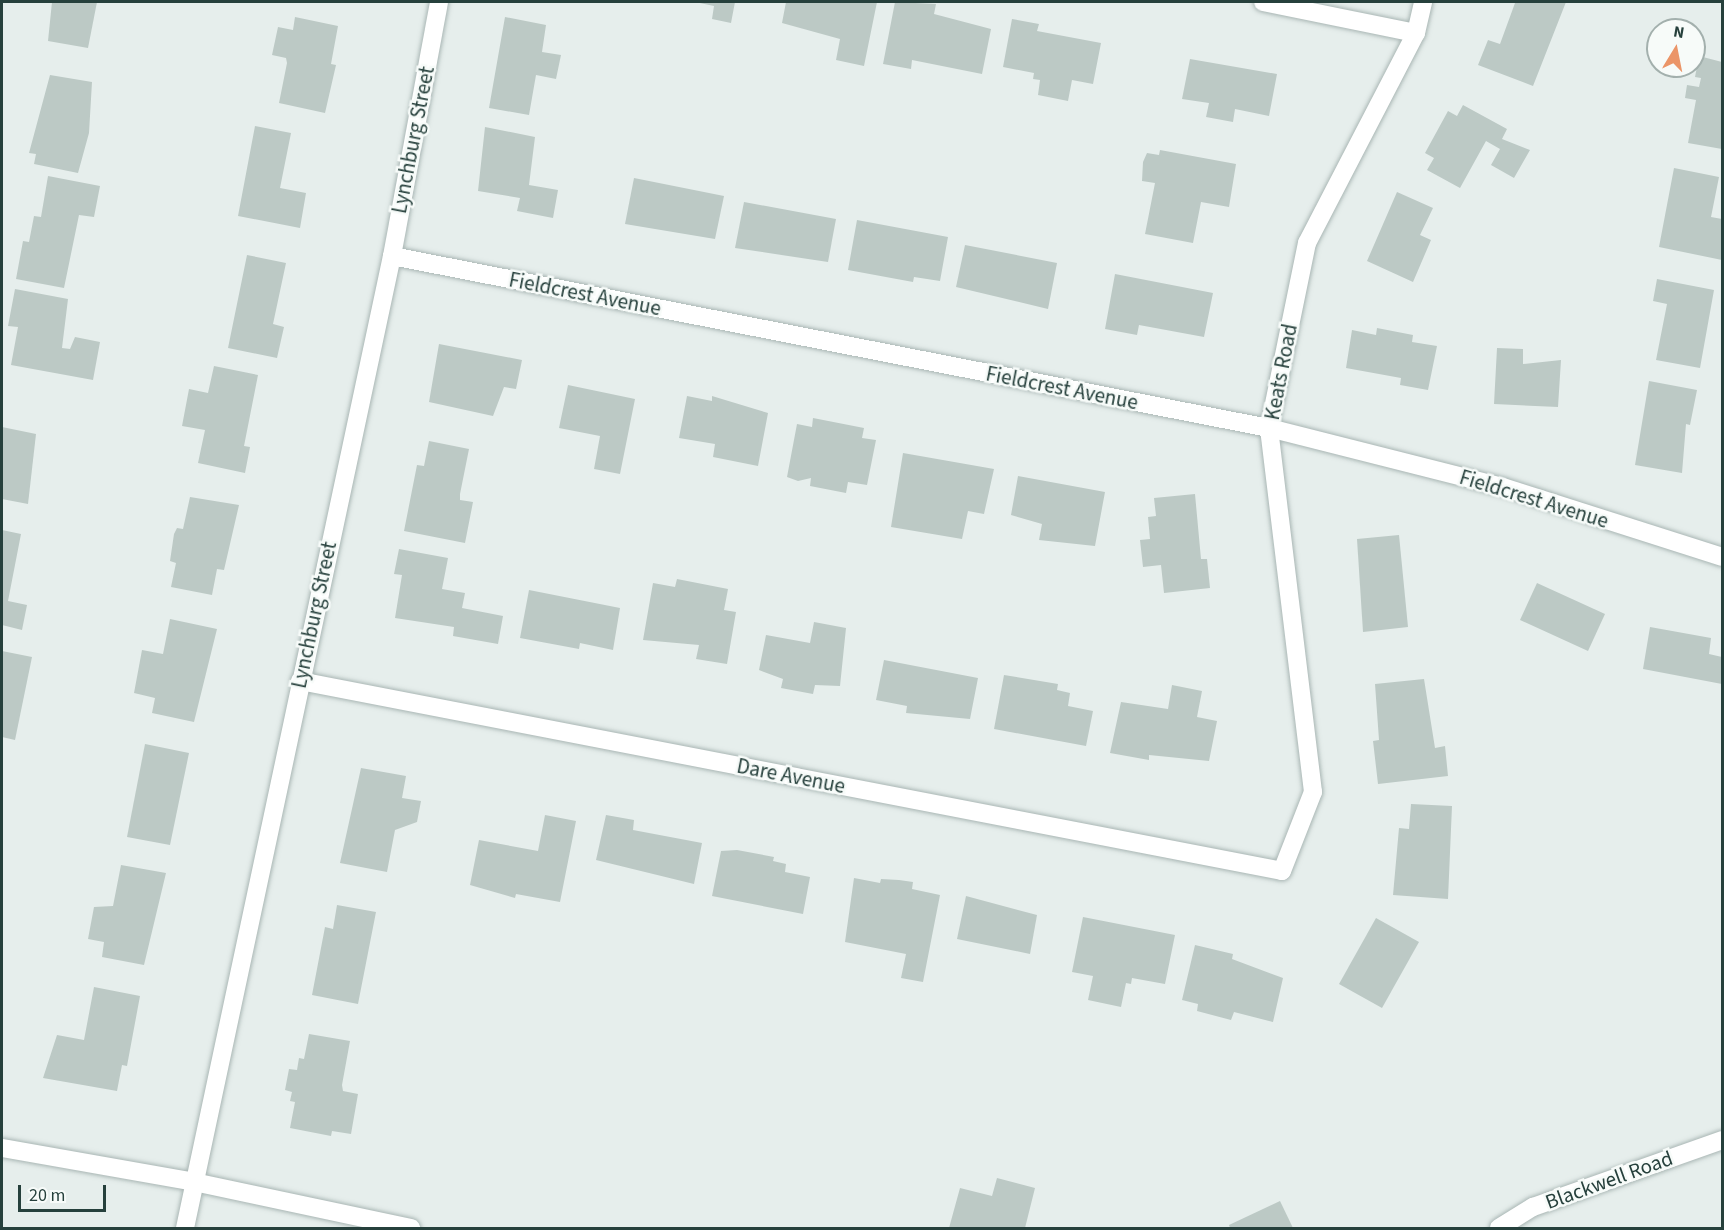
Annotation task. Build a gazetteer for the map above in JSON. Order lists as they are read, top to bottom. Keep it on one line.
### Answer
{"streets":{"street":["Lynchburg Street","Fieldcrest Avenue","Keats Road","Dare Avenue","Blackwell Road"]},"crossings":[["Lynchburg Street","Fieldcrest Avenue"],["Lynchburg Street","Dare Avenue"],["Fieldcrest Avenue","Keats Road"],["Keats Road","Dare Avenue"]],"scale_bar":"20 m","north":"top"}
